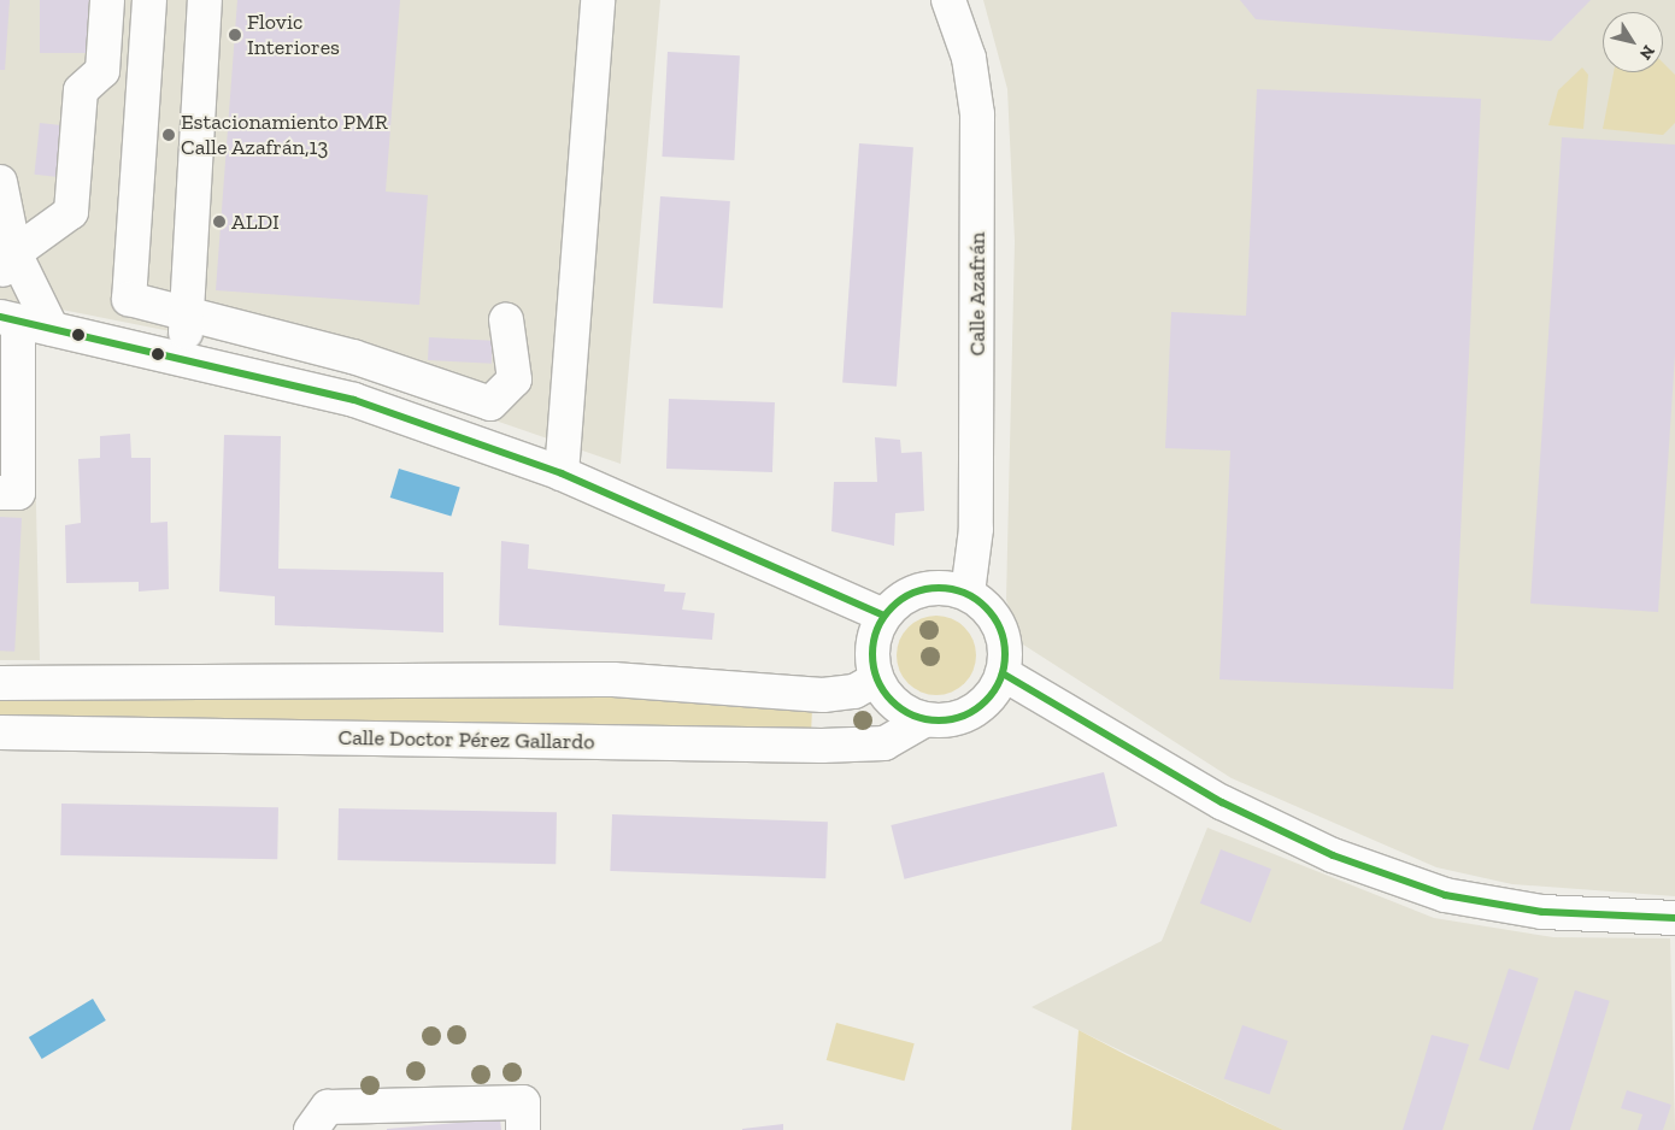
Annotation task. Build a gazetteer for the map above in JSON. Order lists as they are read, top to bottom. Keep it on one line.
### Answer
{"streets":{"street":["Calle Azafrán","Calle Doctor Pérez Gallardo"]},"crossings":[["Calle Azafrán","Calle Doctor Pérez Gallardo"]],"places":["Flovic Interiores","Estacionamiento PMR Calle Azafrán,13","ALDI"],"north":"bottom right"}
